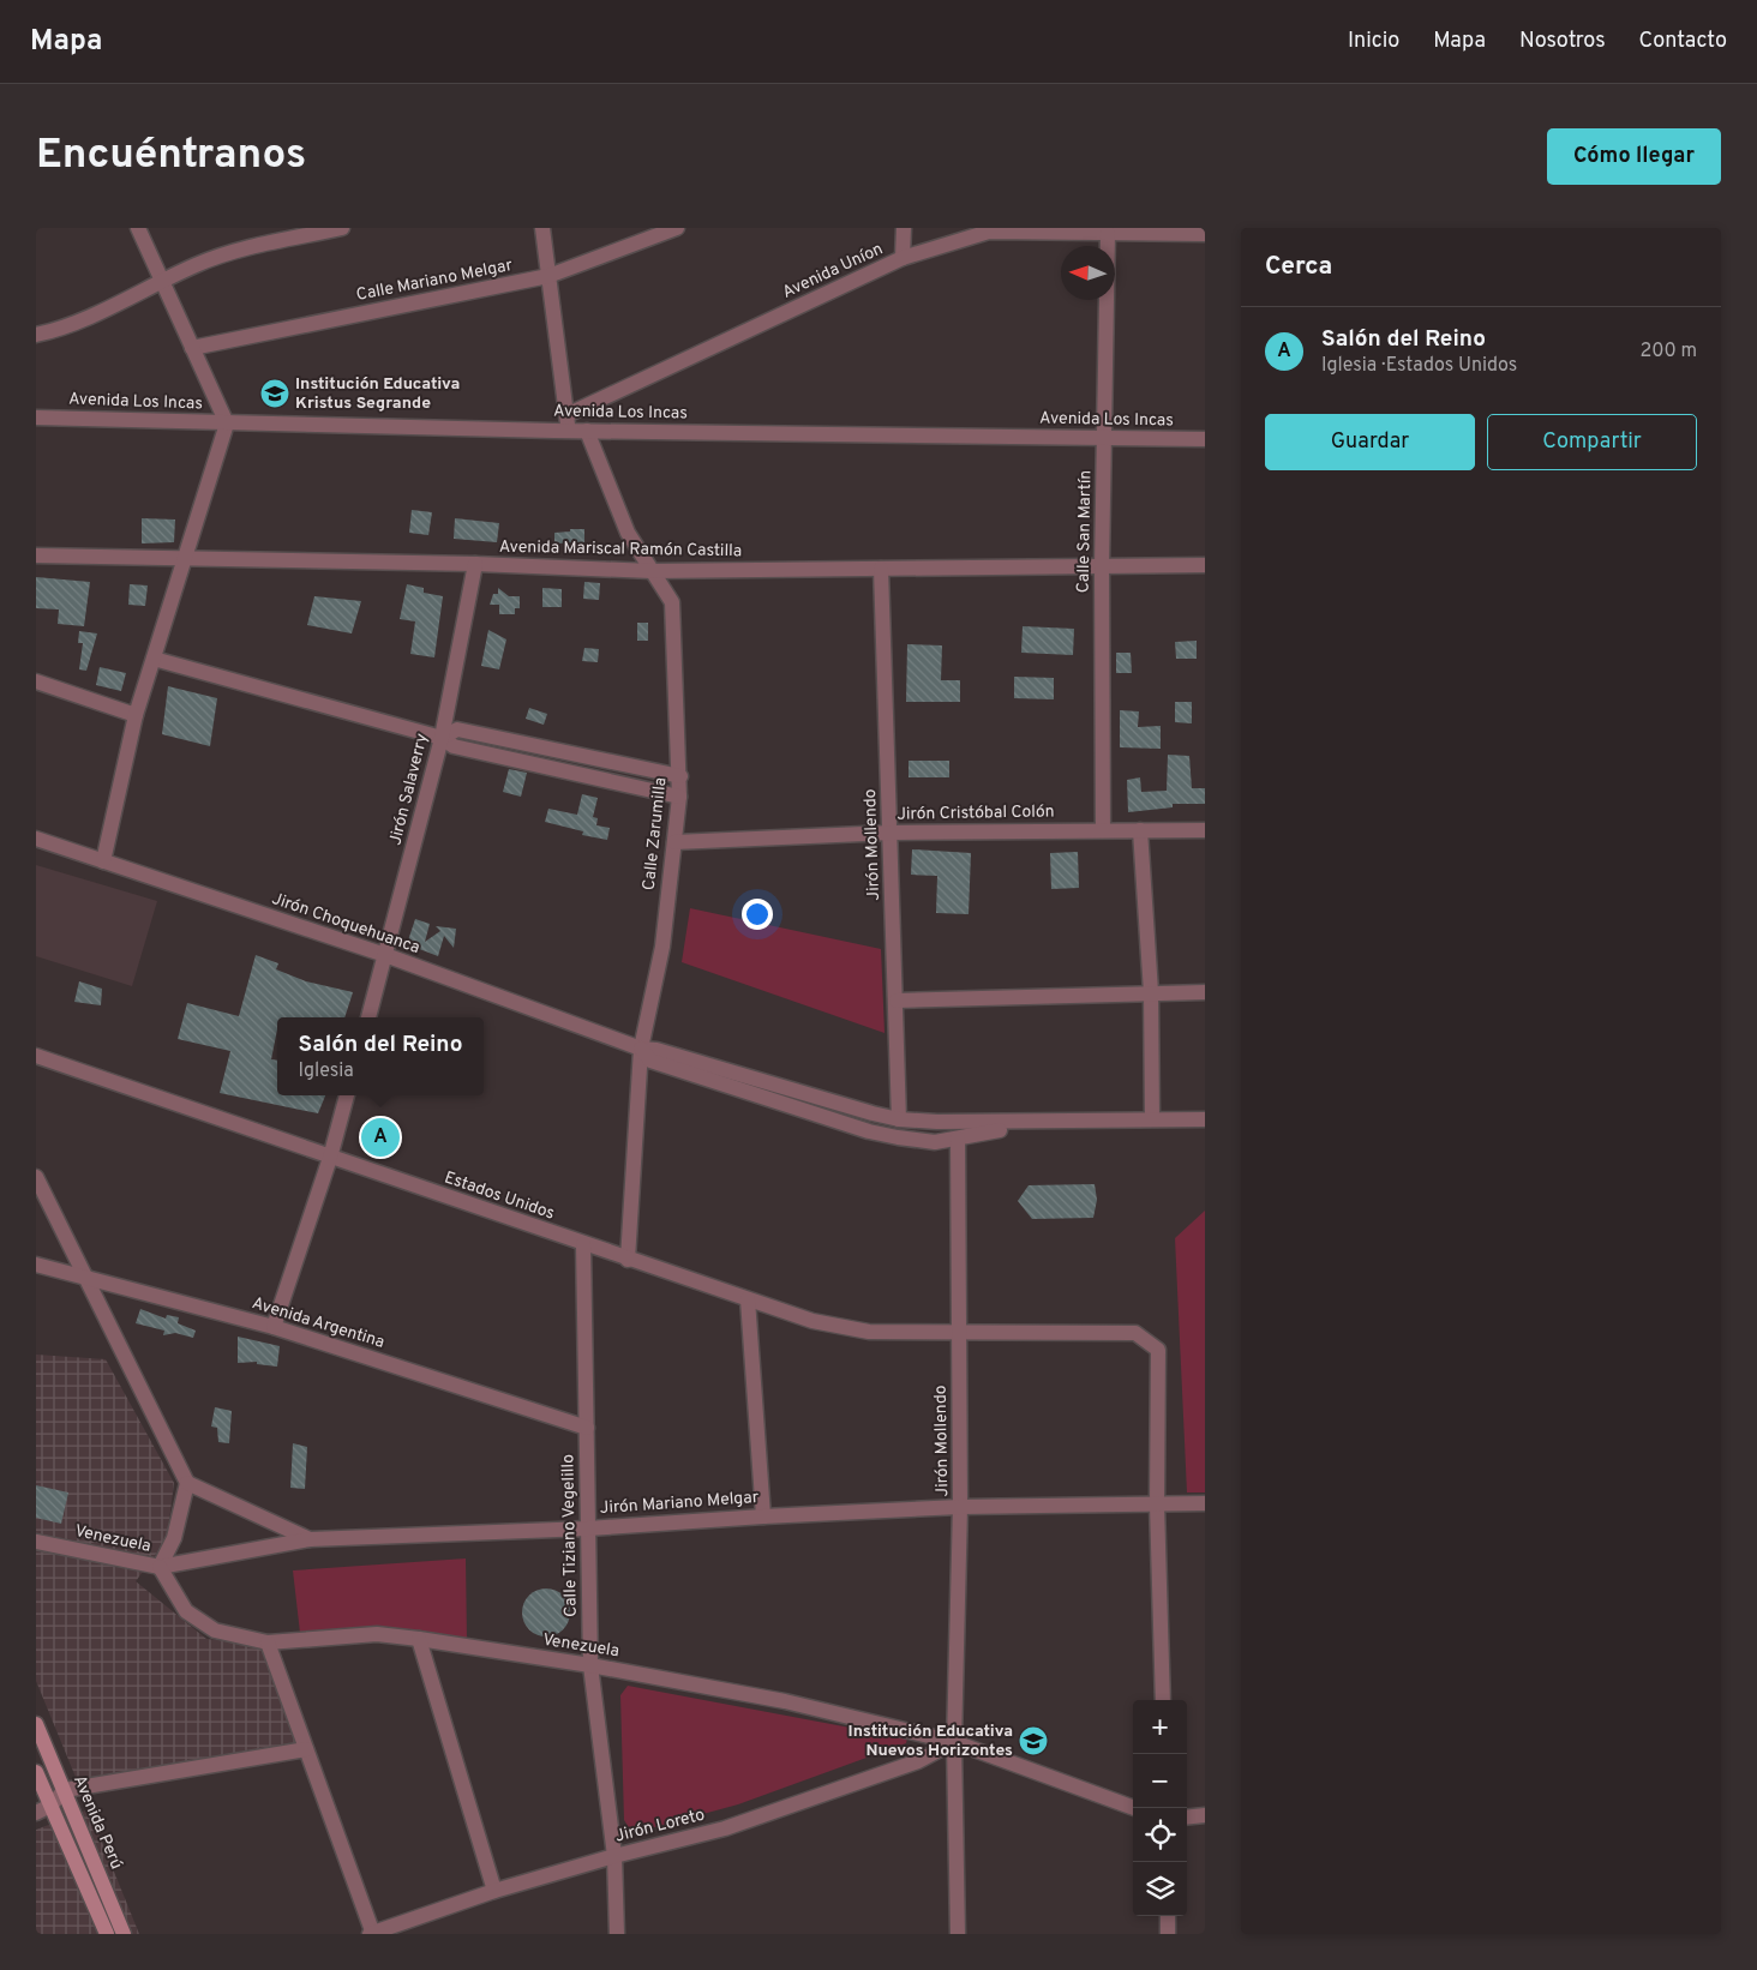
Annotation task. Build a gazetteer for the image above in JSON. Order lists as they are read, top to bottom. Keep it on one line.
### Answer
{"streets":{"main road":["Avenida Perú"],"street":["Avenida Uníon","Calle Mariano Melgar","Avenida Los Incas","Calle San Martín","Avenida Mariscal Ramón Castilla","Jirón Salaverry","Jirón Cristóbal Colón","Calle Zarumilla","Jirón Mollendo","Jirón Choquehuanca","Estados Unidos","Avenida Argentina","Jirón Mariano Melgar","Calle Tiziano Vegelillo","Venezuela","Jirón Loreto"]},"crossings":[["Avenida Uníon","Avenida Los Incas"],["Avenida Uníon","Calle San Martín"],["Avenida Los Incas","Calle San Martín"],["Avenida Los Incas","Calle Zarumilla"],["Calle San Martín","Avenida Mariscal Ramón Castilla"],["Calle San Martín","Jirón Cristóbal Colón"],["Avenida Mariscal Ramón Castilla","Jirón Salaverry"],["Avenida Mariscal Ramón Castilla","Calle Zarumilla"],["Avenida Mariscal Ramón Castilla","Jirón Mollendo"],["Jirón Salaverry","Jirón Choquehuanca"],["Jirón Cristóbal Colón","Calle Zarumilla"],["Jirón Cristóbal Colón","Jirón Mollendo"],["Calle Zarumilla","Jirón Choquehuanca"],["Calle Zarumilla","Estados Unidos"],["Jirón Mollendo","Jirón Choquehuanca"],["Jirón Mollendo","Estados Unidos"],["Jirón Mollendo","Jirón Mariano Melgar"],["Jirón Mollendo","Venezuela"],["Jirón Mollendo","Jirón Loreto"],["Estados Unidos","Jirón Mariano Melgar"],["Estados Unidos","Calle Tiziano Vegelillo"],["Avenida Argentina","Calle Tiziano Vegelillo"],["Jirón Mariano Melgar","Calle Tiziano Vegelillo"],["Jirón Mariano Melgar","Venezuela"],["Calle Tiziano Vegelillo","Venezuela"],["Calle Tiziano Vegelillo","Jirón Loreto"],["Venezuela","Jirón Loreto"]],"places":{"school or university":["Institución Educativa Kristus Segrande","Institución Educativa Nuevos Horizontes"]},"north":"left","page":{"header":"Mapa","nav":["Inicio","Mapa","Nosotros","Contacto"],"buttons":["Cómo llegar",["Guardar","Compartir"]],"title":"Encuéntranos","heading":"Cerca","list":[{"mark":"A","name":"Salón del Reino","note":"Iglesia · Estados Unidos","value":"200 m"}],"popup":["Salón del Reino","Iglesia"],"pins":"A","map_buttons":["+","−"]}}
